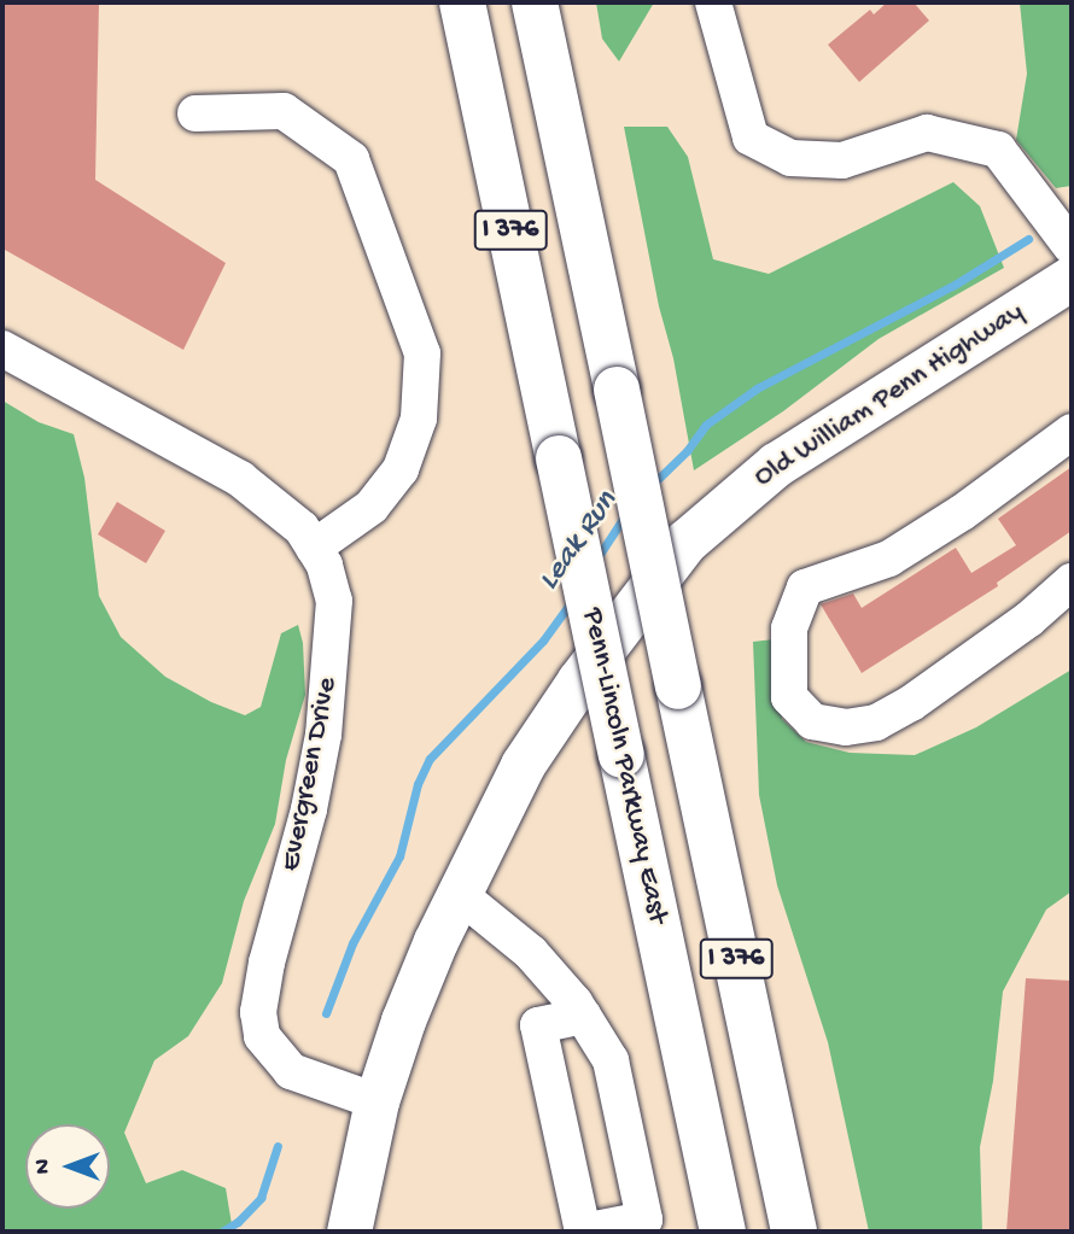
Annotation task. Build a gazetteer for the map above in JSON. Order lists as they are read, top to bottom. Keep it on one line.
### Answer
{"streets":{"highway":["I 376","Penn-Lincoln Parkway East"],"main road":["Old William Penn Highway"],"street":["Evergreen Drive"]},"crossings":[["Old William Penn Highway","Evergreen Drive"]],"water":["Leak Run"],"north":"left"}
